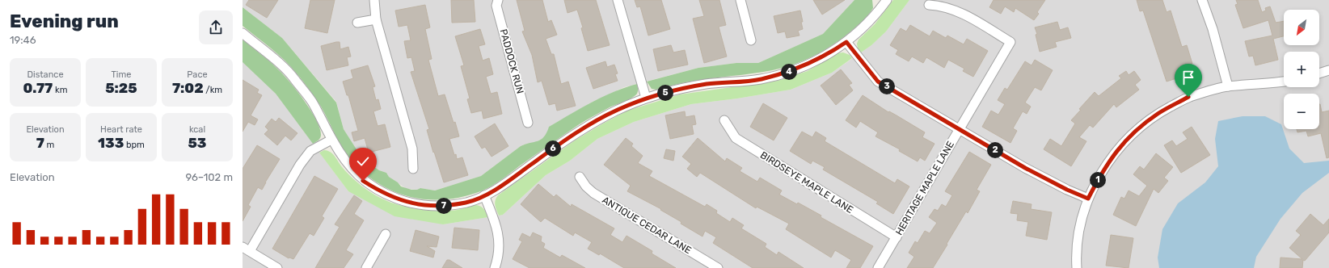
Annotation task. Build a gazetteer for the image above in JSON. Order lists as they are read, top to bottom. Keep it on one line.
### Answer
{"streets":{"street":["PADDOCK RUN","BIRDSEYE MAPLE LANE","HERITAGE MAPLE LANE","ANTIQUE CEDAR LANE"]},"crossings":[["BIRDSEYE MAPLE LANE","HERITAGE MAPLE LANE"]],"north":"bottom left","page":{"heading":["Evening run","19:46"],"map_buttons":["+","−"],"stats":[["Distance","0.77 km"],["Time","5:25"],["Pace","7:02 /km"],["Elevation","7 m"],["Heart rate","133 bpm"],["kcal","53"]],"pins":["4","3","5","6","2","1","7"],"chart":["Elevation","96–102 m"]}}
